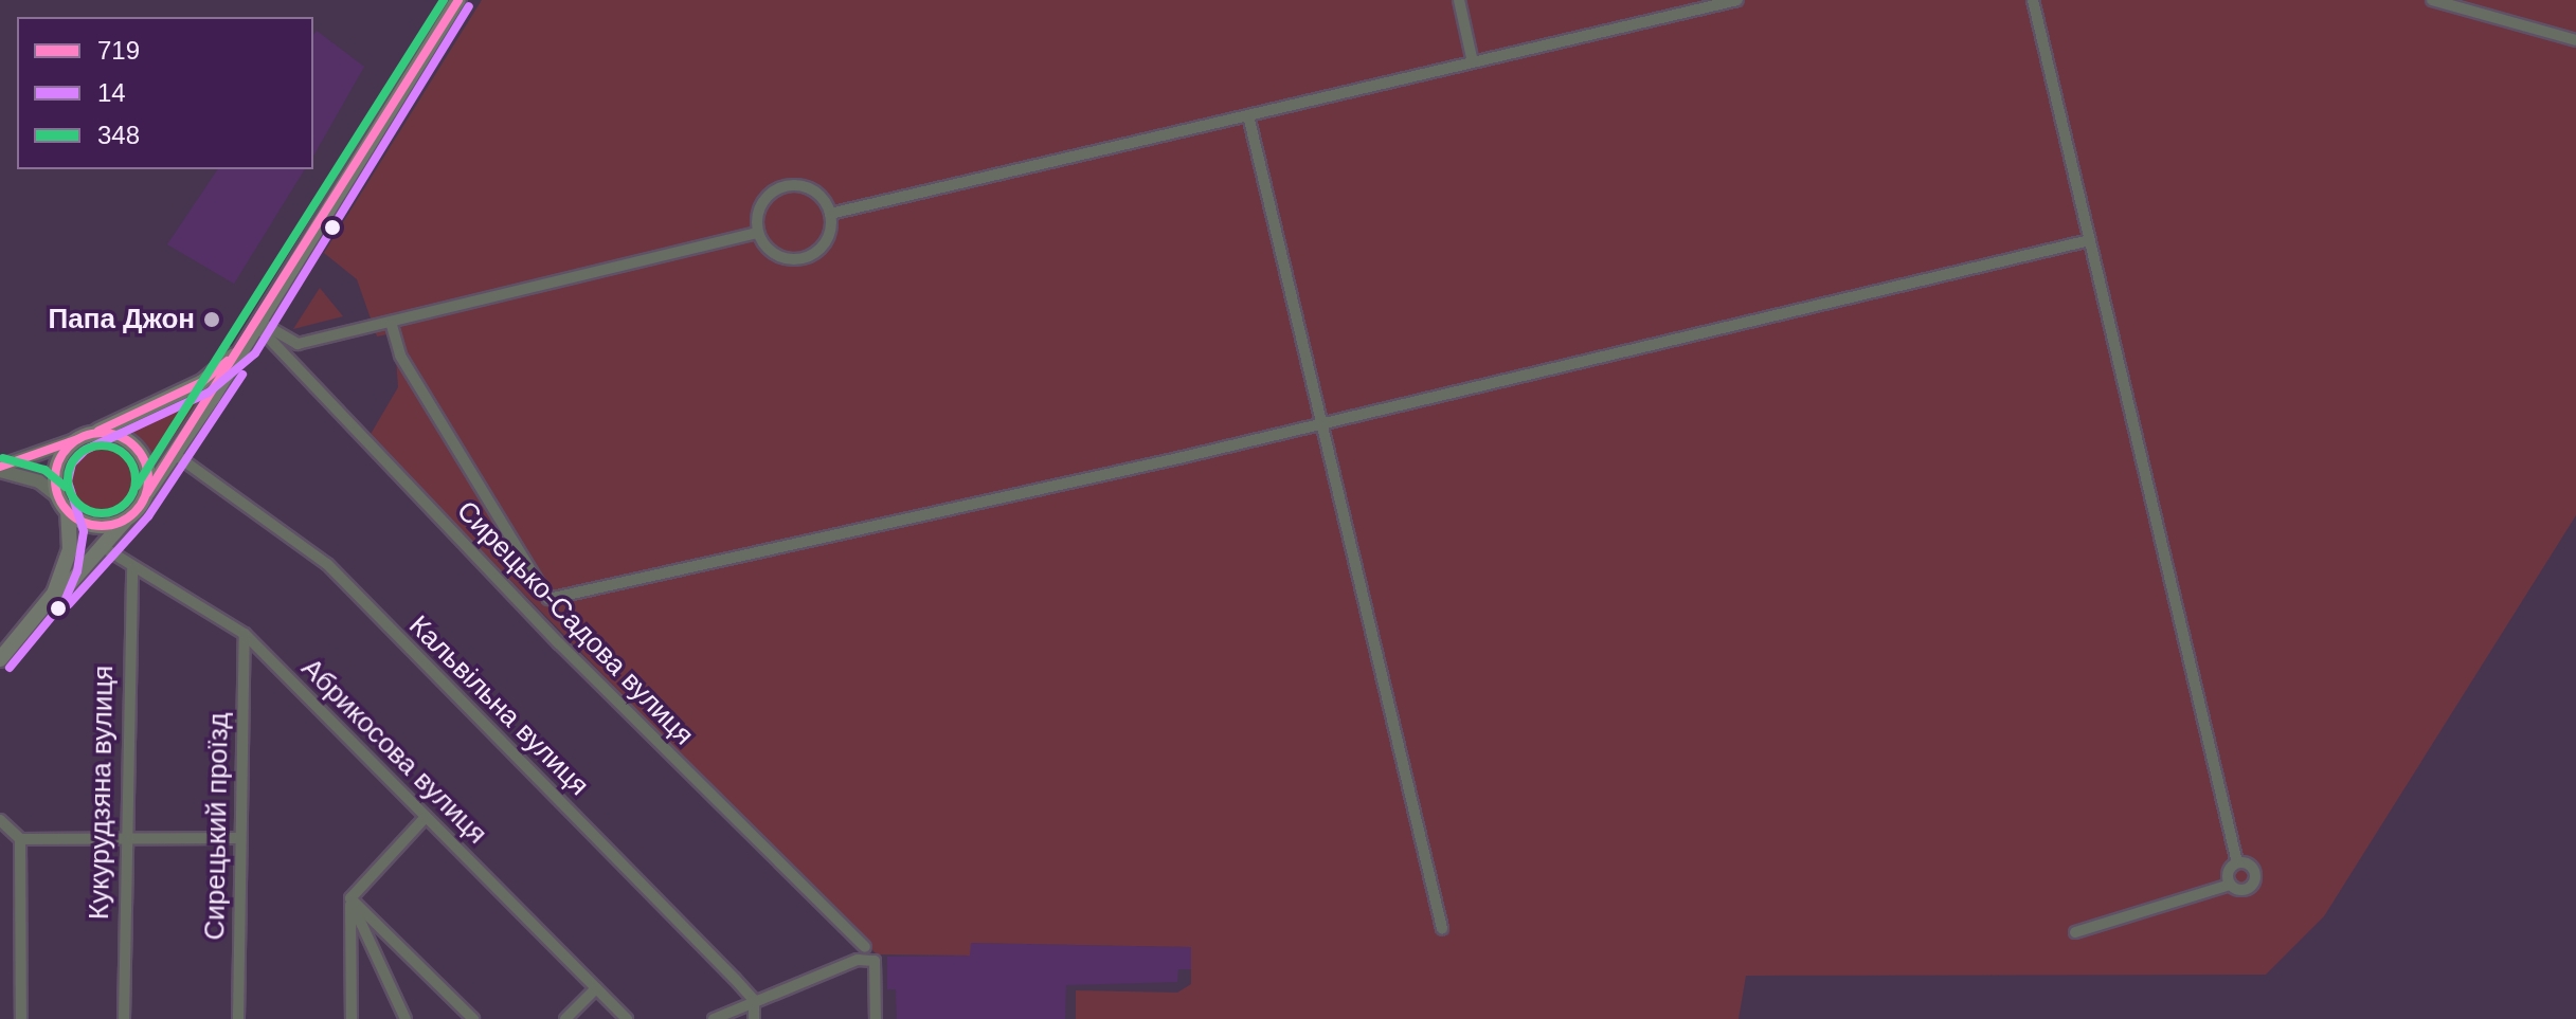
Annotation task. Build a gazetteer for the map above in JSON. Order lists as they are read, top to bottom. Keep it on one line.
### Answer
{"streets":{"street":["Сирецько-Садова вулиця","Кальвільна вулиця","Абрикосова вулиця","Кукурудзяна вулиця","Сирецький проїзд"]},"crossings":[["Абрикосова вулиця","Кукурудзяна вулиця"],["Абрикосова вулиця","Сирецький проїзд"]],"places":["Папа Джон"],"lines":["transit line 719","transit line 348","transit line 14"],"legend":["719","14","348"]}
